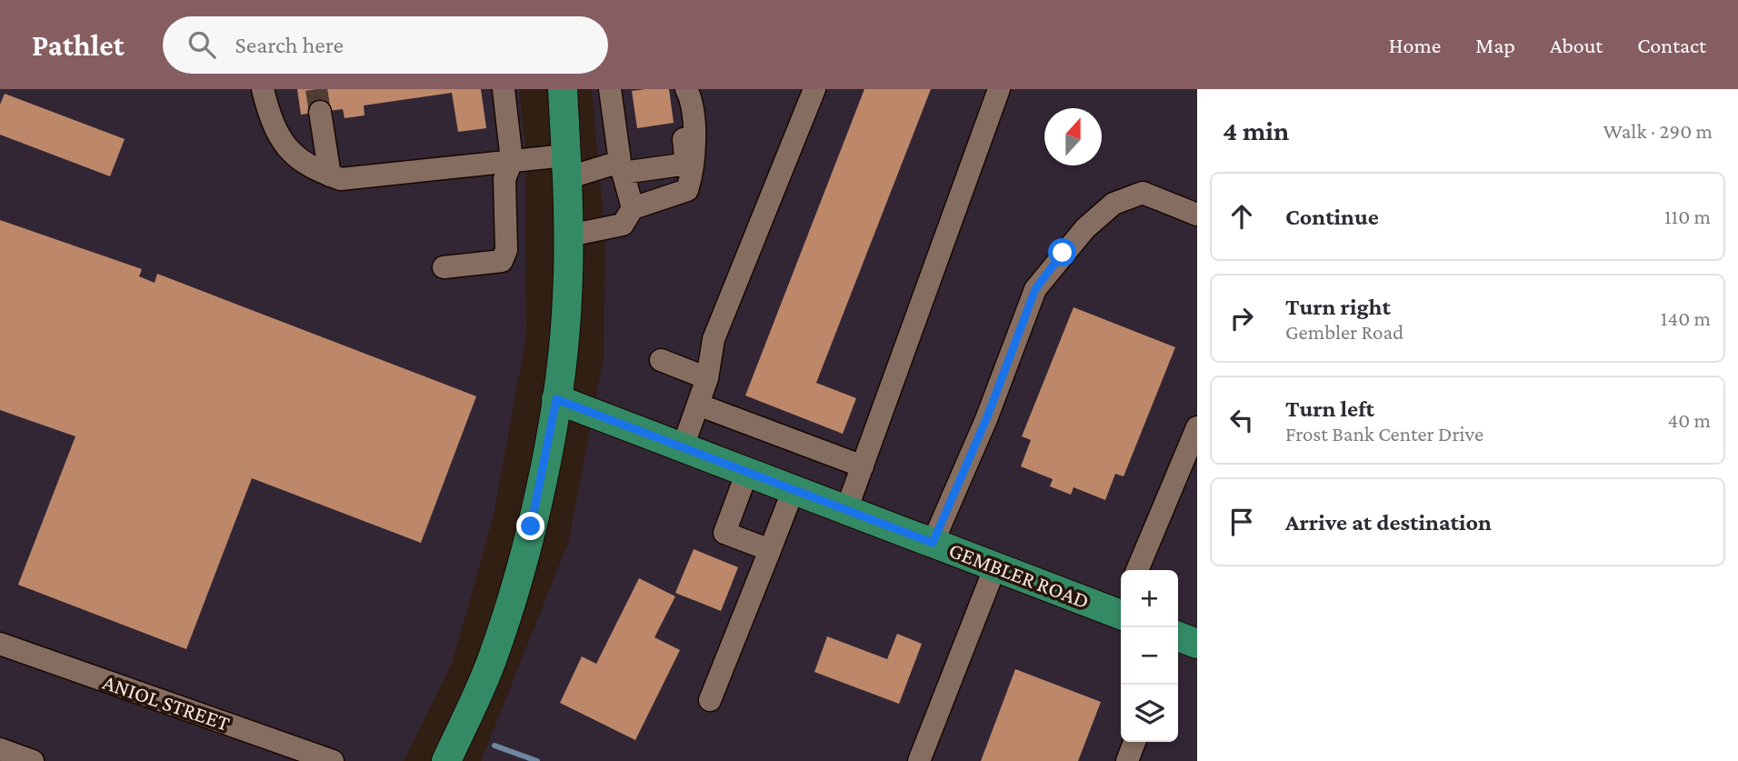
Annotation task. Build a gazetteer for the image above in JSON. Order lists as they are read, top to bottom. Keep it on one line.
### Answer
{"streets":{"main road":["GEMBLER ROAD"],"lane":["ANIOL STREET"]},"north":"top","page":{"header":"Pathlet","search":"Search here","nav":["Home","Map","About","Contact"],"heading":["4 min","Walk · 290 m"],"list":[["Continue","110 m"],["Turn right","Gembler Road","140 m"],["Turn left","Frost Bank Center Drive","40 m"],"Arrive at destination"],"map_buttons":["+","−"]}}
